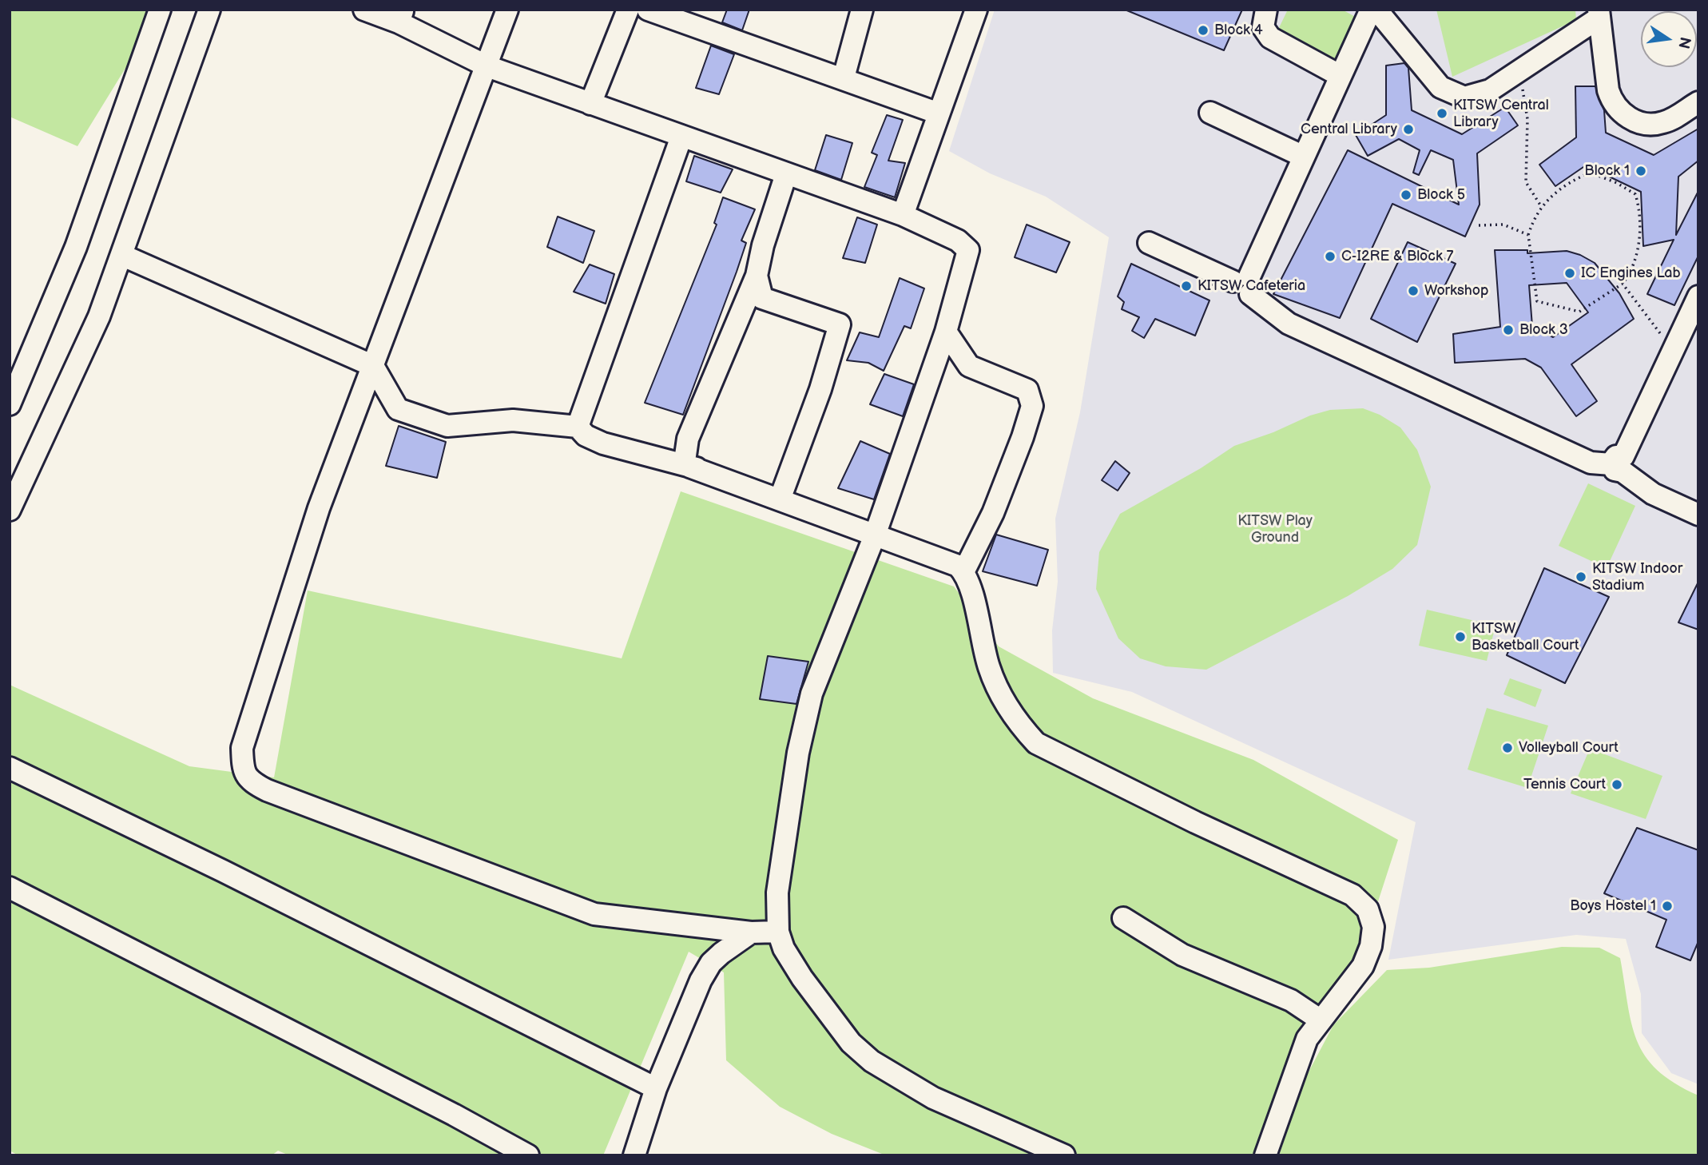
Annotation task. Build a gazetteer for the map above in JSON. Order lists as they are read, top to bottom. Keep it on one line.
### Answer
{"parks":["KITSW Play Ground"],"places":["Block 4","KITSW Central Library","Central Library","Block 1","Block 5","C-I2RE & Block 7","IC Engines Lab","KITSW Cafeteria","Workshop","Block 3","KITSW Indoor Stadium","KITSW Basketball Court","Volleyball Court","Tennis Court","Boys Hostel 1"],"north":"right"}
